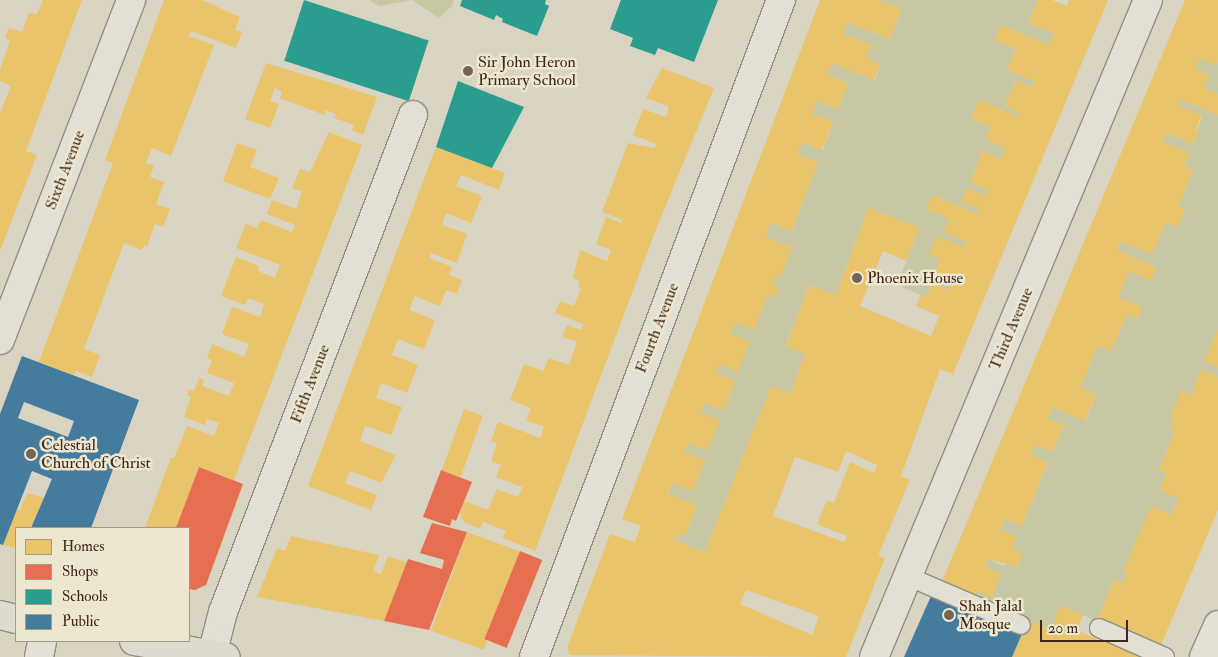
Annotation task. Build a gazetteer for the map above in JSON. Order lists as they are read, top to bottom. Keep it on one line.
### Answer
{"streets":{"street":["Sixth Avenue","Fourth Avenue","Third Avenue","Fifth Avenue"]},"places":["Sir John Heron Primary School","Phoenix House","Celestial Church of Christ","Shah Jalal Mosque"],"legend":["Homes","Shops","Schools","Public"],"scale_bar":"20 m"}
